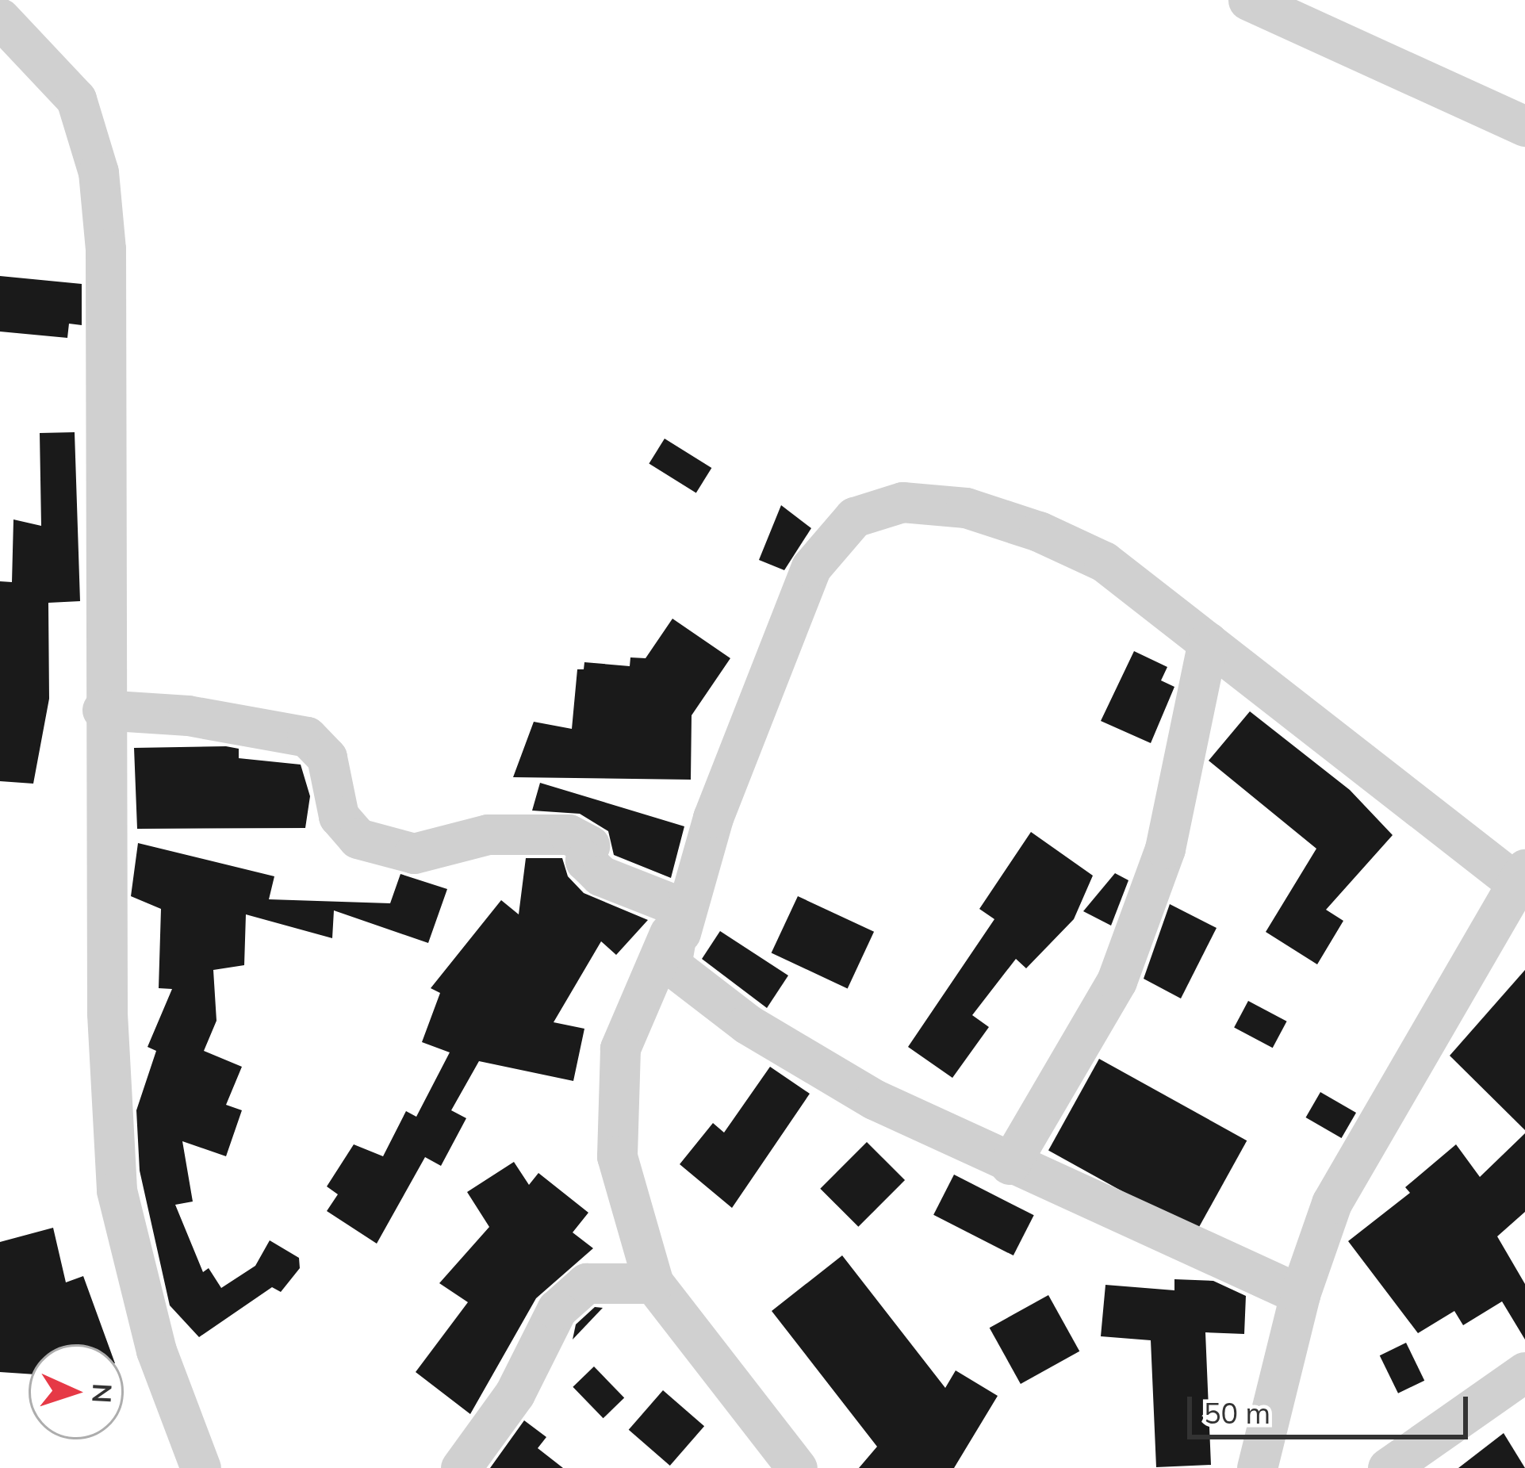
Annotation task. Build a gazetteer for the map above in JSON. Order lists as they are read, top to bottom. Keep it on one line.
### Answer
{"scale_bar":"50 m","north":"right"}
